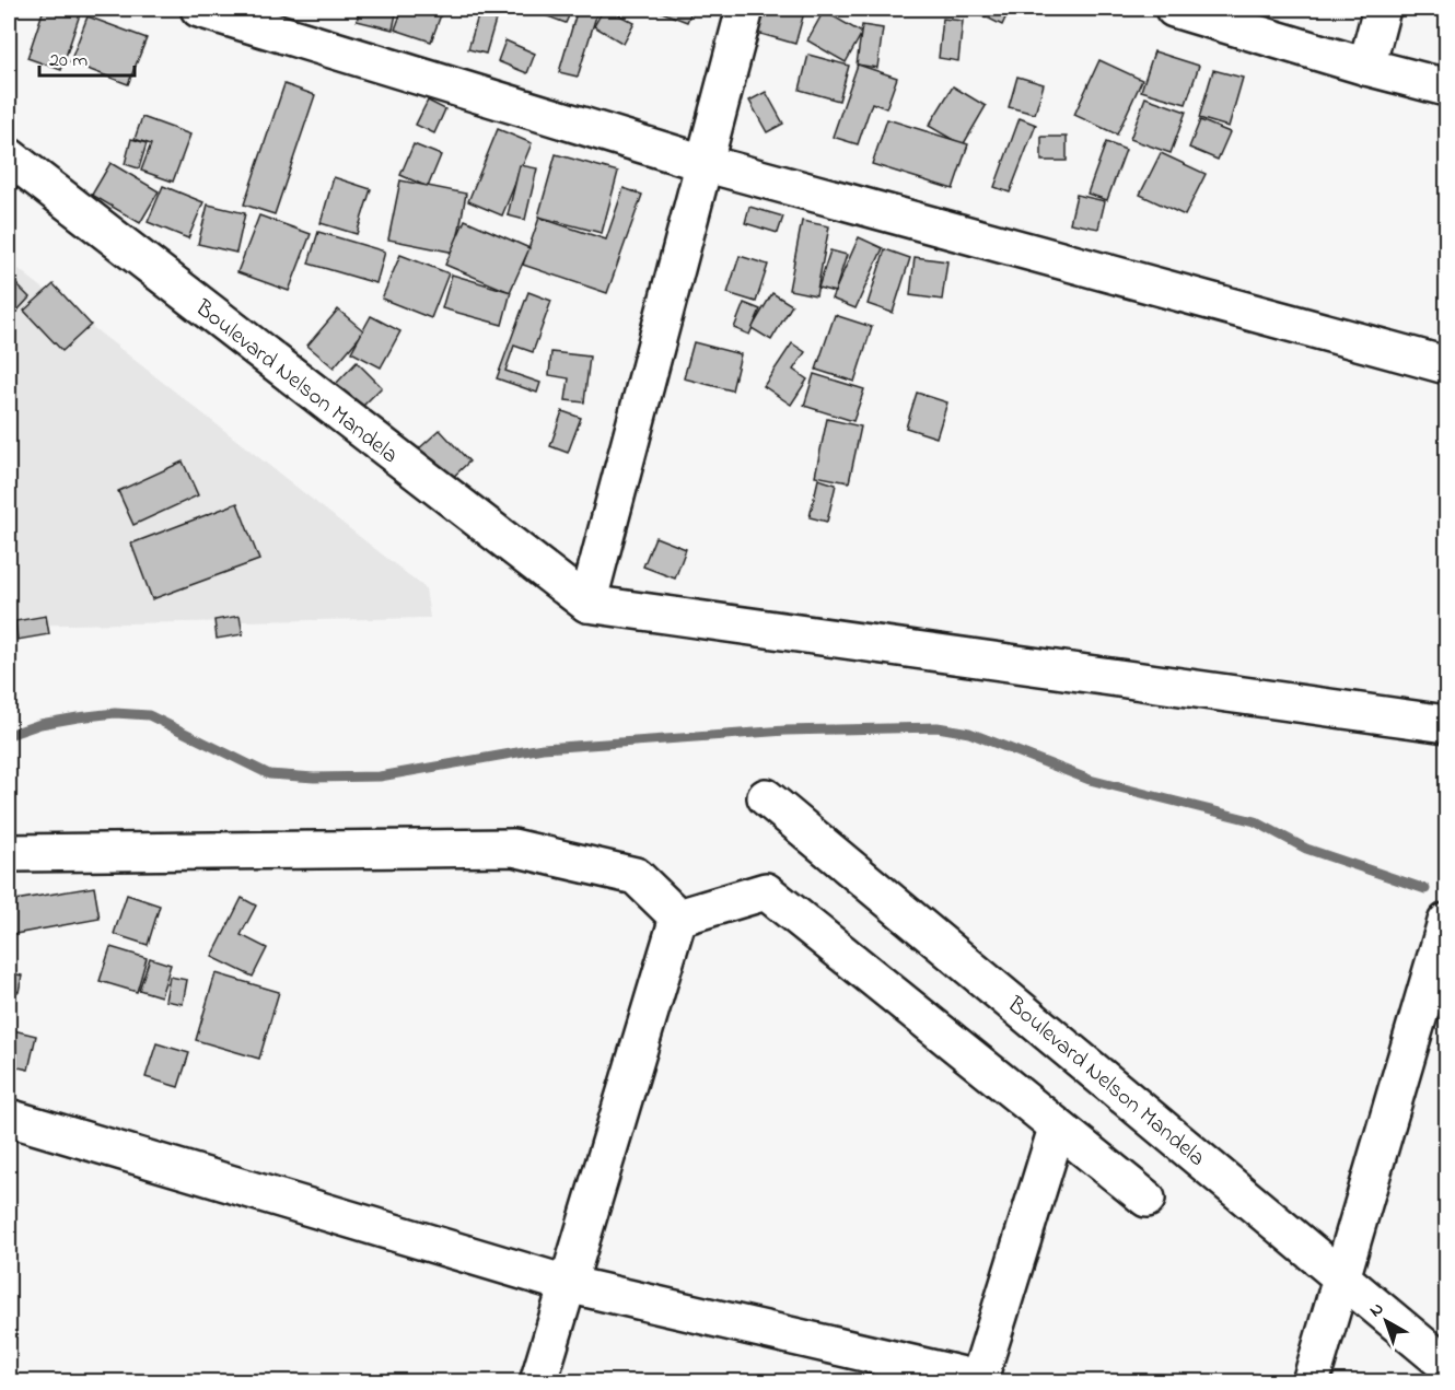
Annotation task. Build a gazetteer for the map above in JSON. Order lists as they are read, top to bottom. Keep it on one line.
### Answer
{"streets":{"street":["Boulevard Nelson Mandela"]},"scale_bar":"20 m","north":"top left"}
